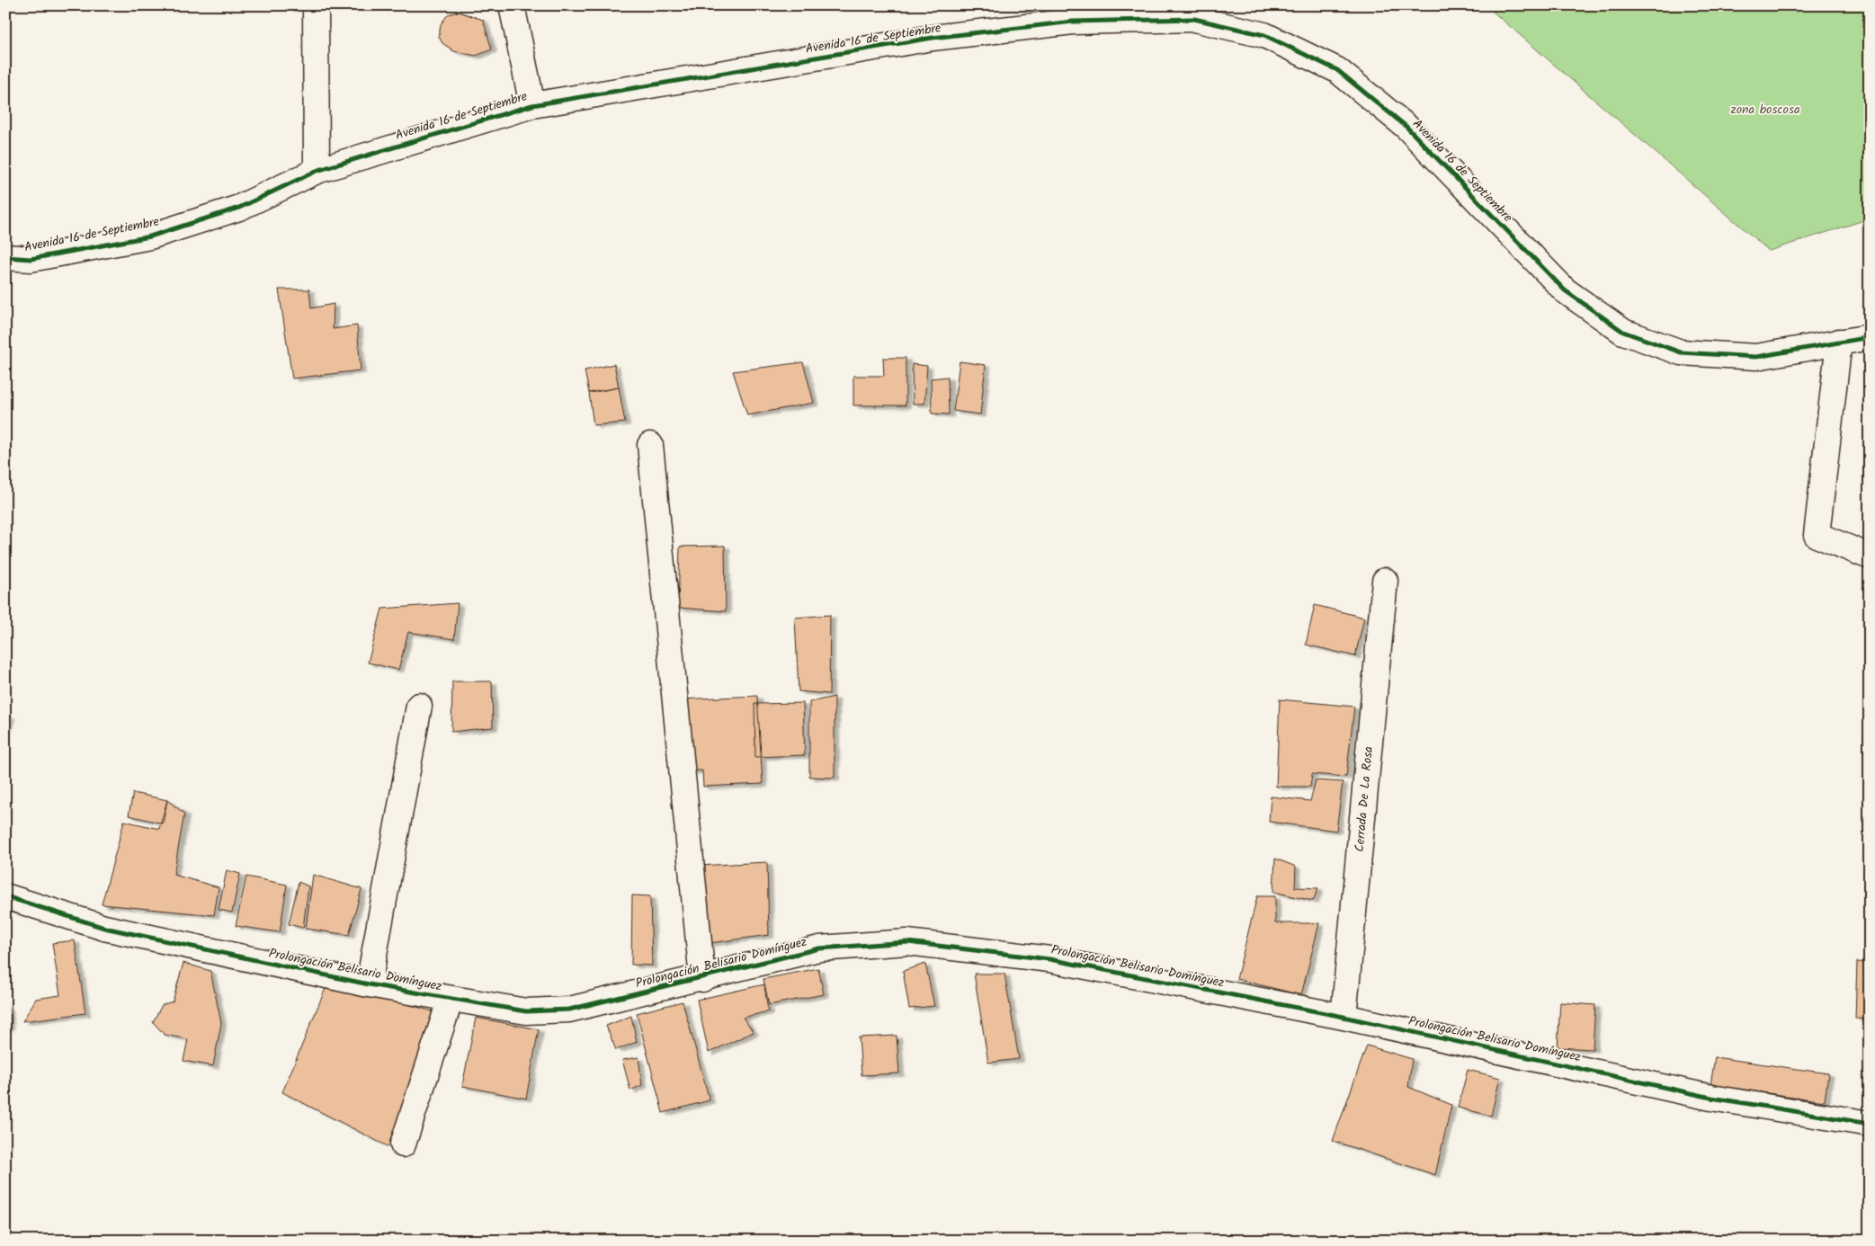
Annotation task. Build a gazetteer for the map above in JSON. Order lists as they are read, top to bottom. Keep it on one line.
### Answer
{"streets":{"street":["Avenida 16 de Septiembre","Cerrada De La Rosa","Prolongación Belisario Domínguez"]},"crossings":[["Cerrada De La Rosa","Prolongación Belisario Domínguez"]],"parks":["zona boscosa"]}
